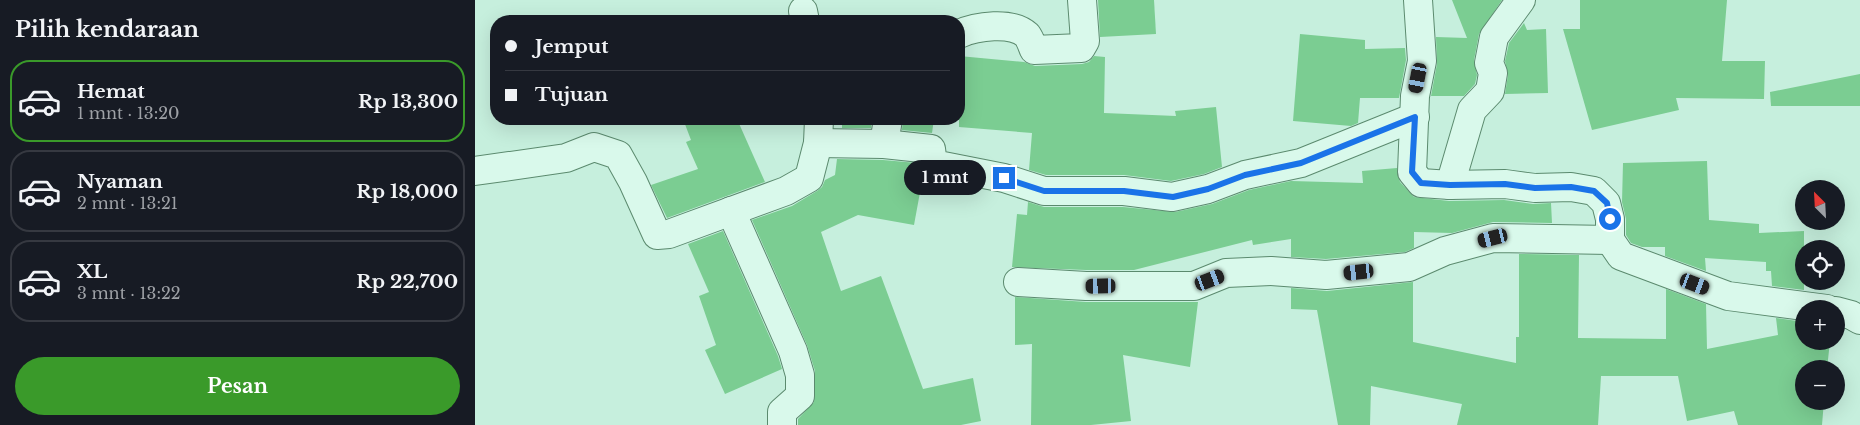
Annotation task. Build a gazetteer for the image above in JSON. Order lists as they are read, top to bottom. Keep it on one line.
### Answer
{"north":"top left","page":{"heading":"Pilih kendaraan","banner":["Jemput","Tujuan"],"list":[{"name":"Hemat","note":"1 mnt · 13:20","value":"Rp 13,300"},{"name":"Nyaman","note":"2 mnt · 13:21","value":"Rp 18,000"},{"name":"XL","note":"3 mnt · 13:22","value":"Rp 22,700"}],"bubble":"1 mnt","map_buttons":["+","−"],"buttons":"Pesan"}}
